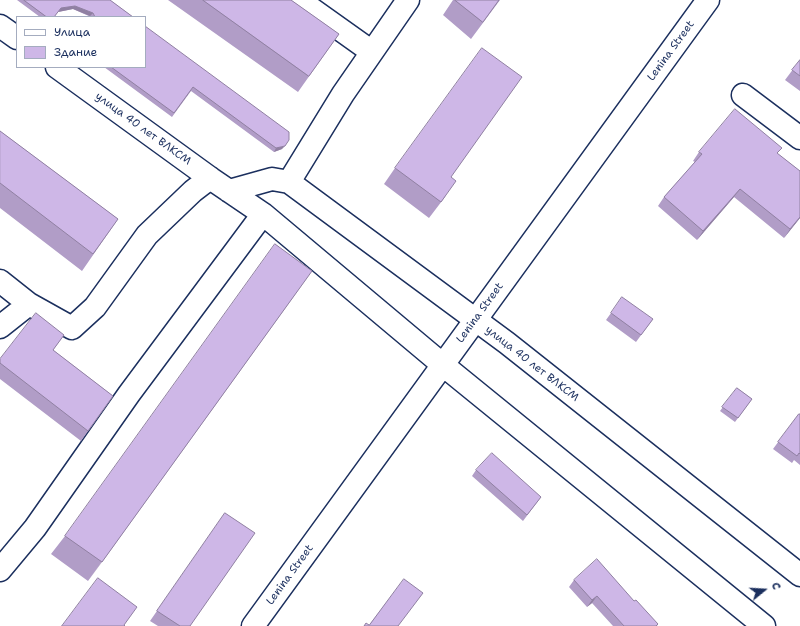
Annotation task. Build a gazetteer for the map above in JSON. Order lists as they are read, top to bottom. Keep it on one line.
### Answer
{"streets":{"street":["Lenina Street","улица 40 лет ВЛКСМ"]},"crossings":[["Lenina Street","улица 40 лет ВЛКСМ"]],"legend":["Улица","Здание"],"north":"right"}
